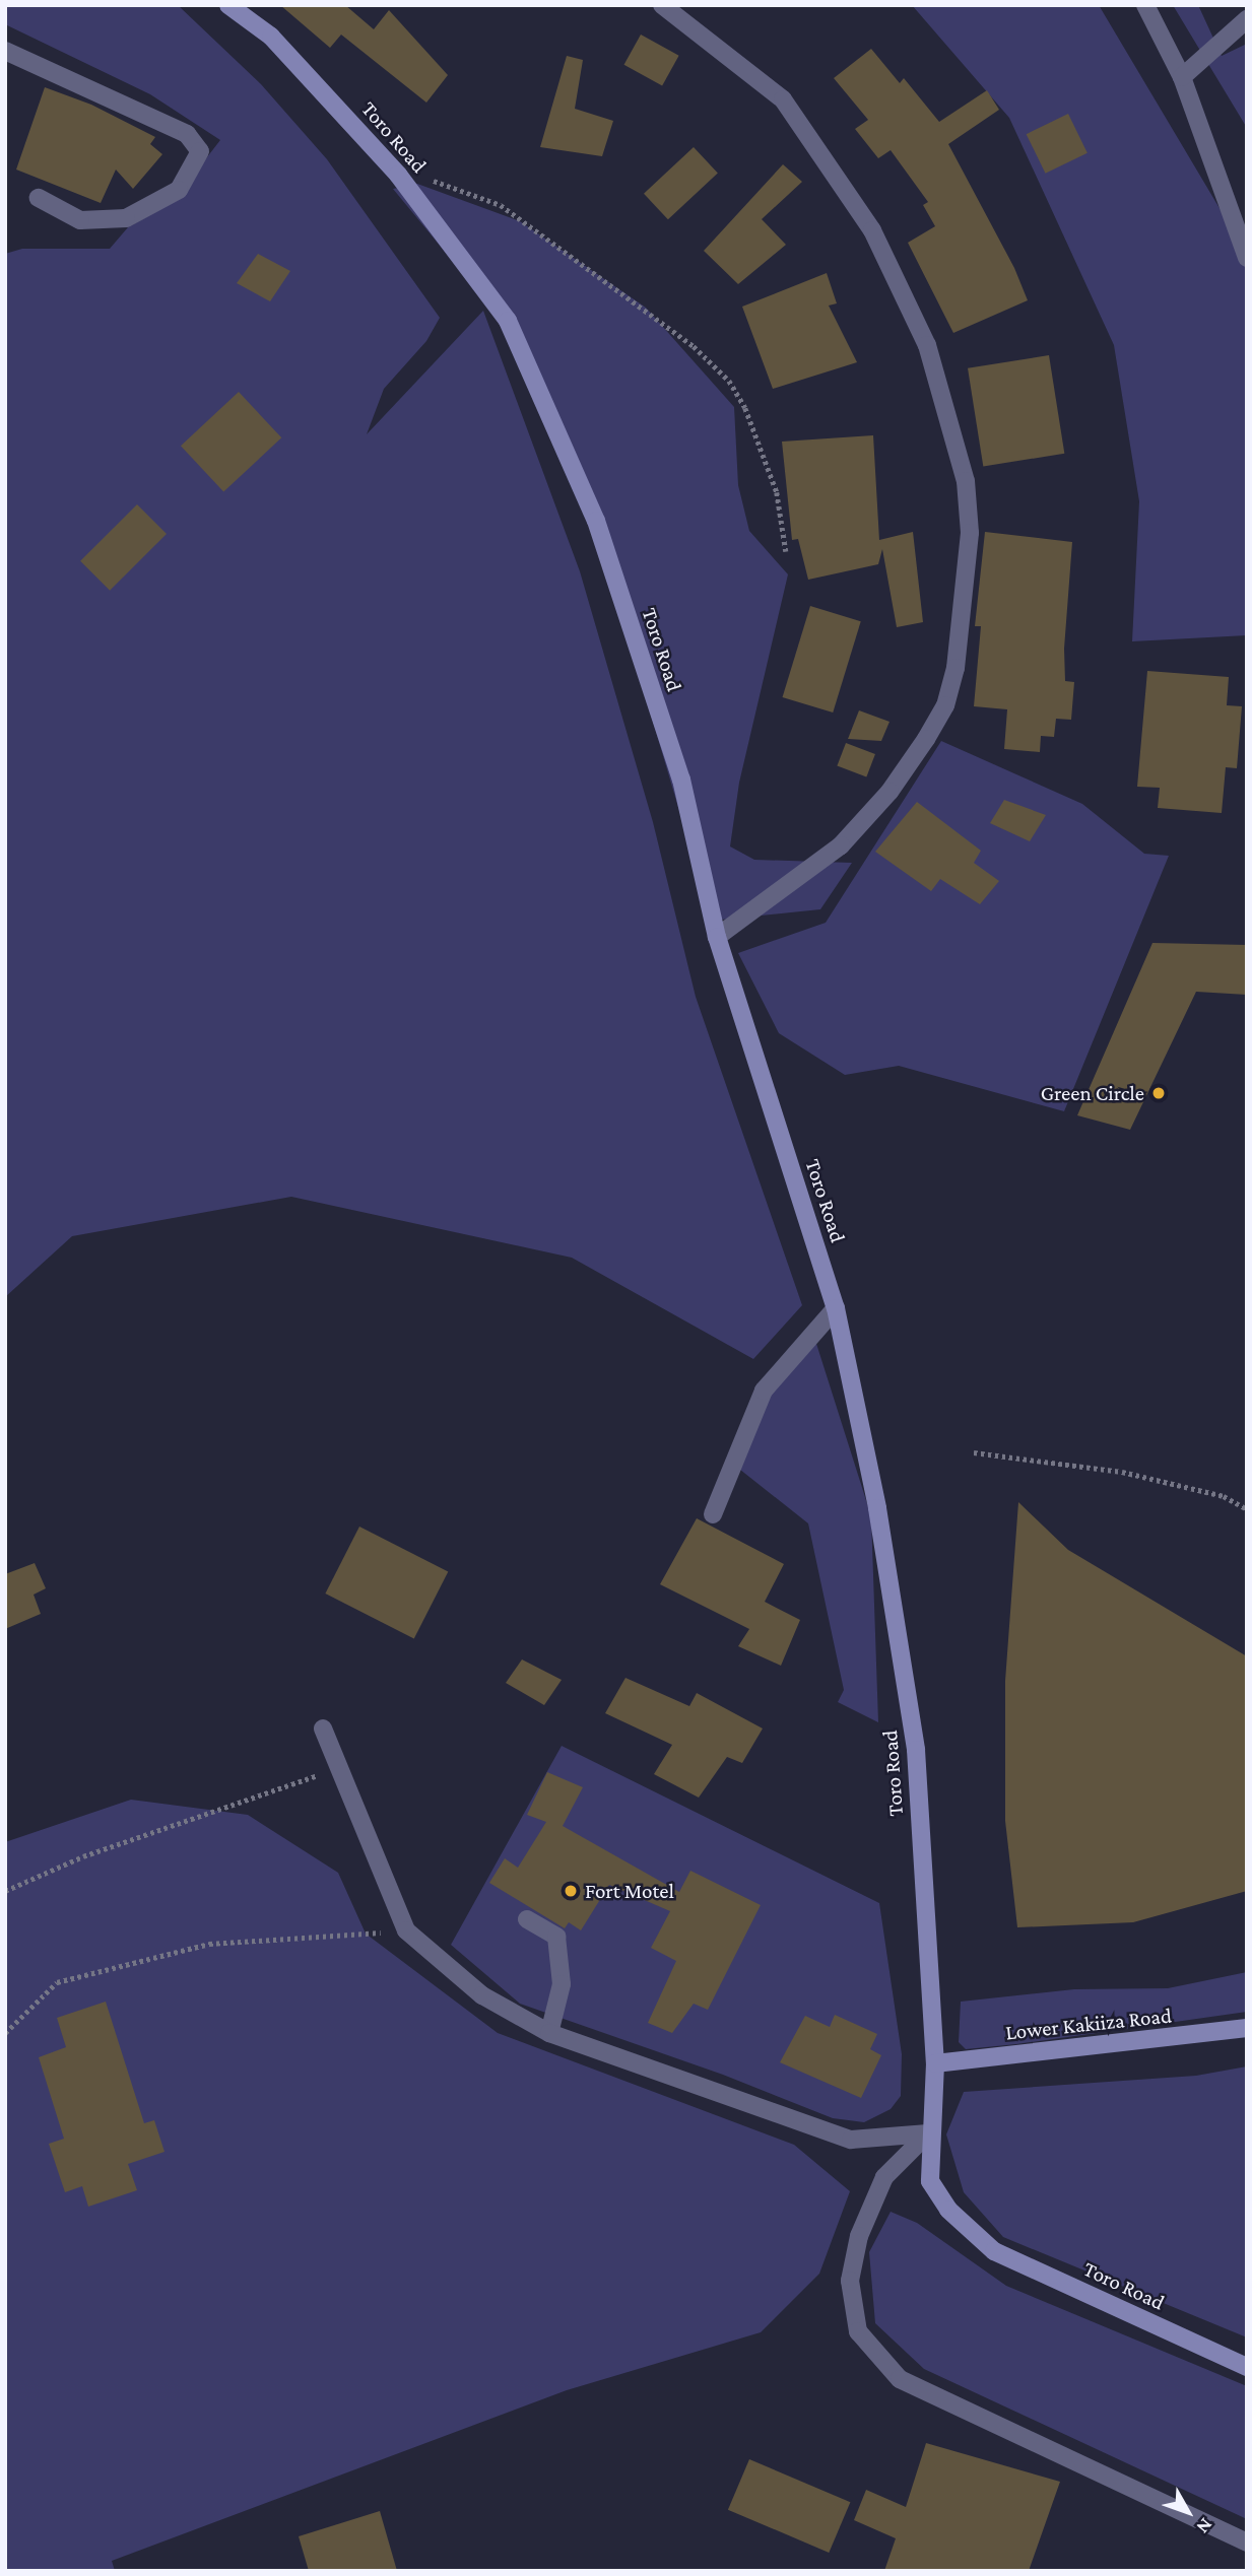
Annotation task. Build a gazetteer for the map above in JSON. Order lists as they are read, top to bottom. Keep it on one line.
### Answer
{"streets":{"main road":["Toro Road","Lower Kakiiza Road"]},"crossings":[["Toro Road","Lower Kakiiza Road"]],"places":["Green Circle","Fort Motel"],"north":"bottom right"}
